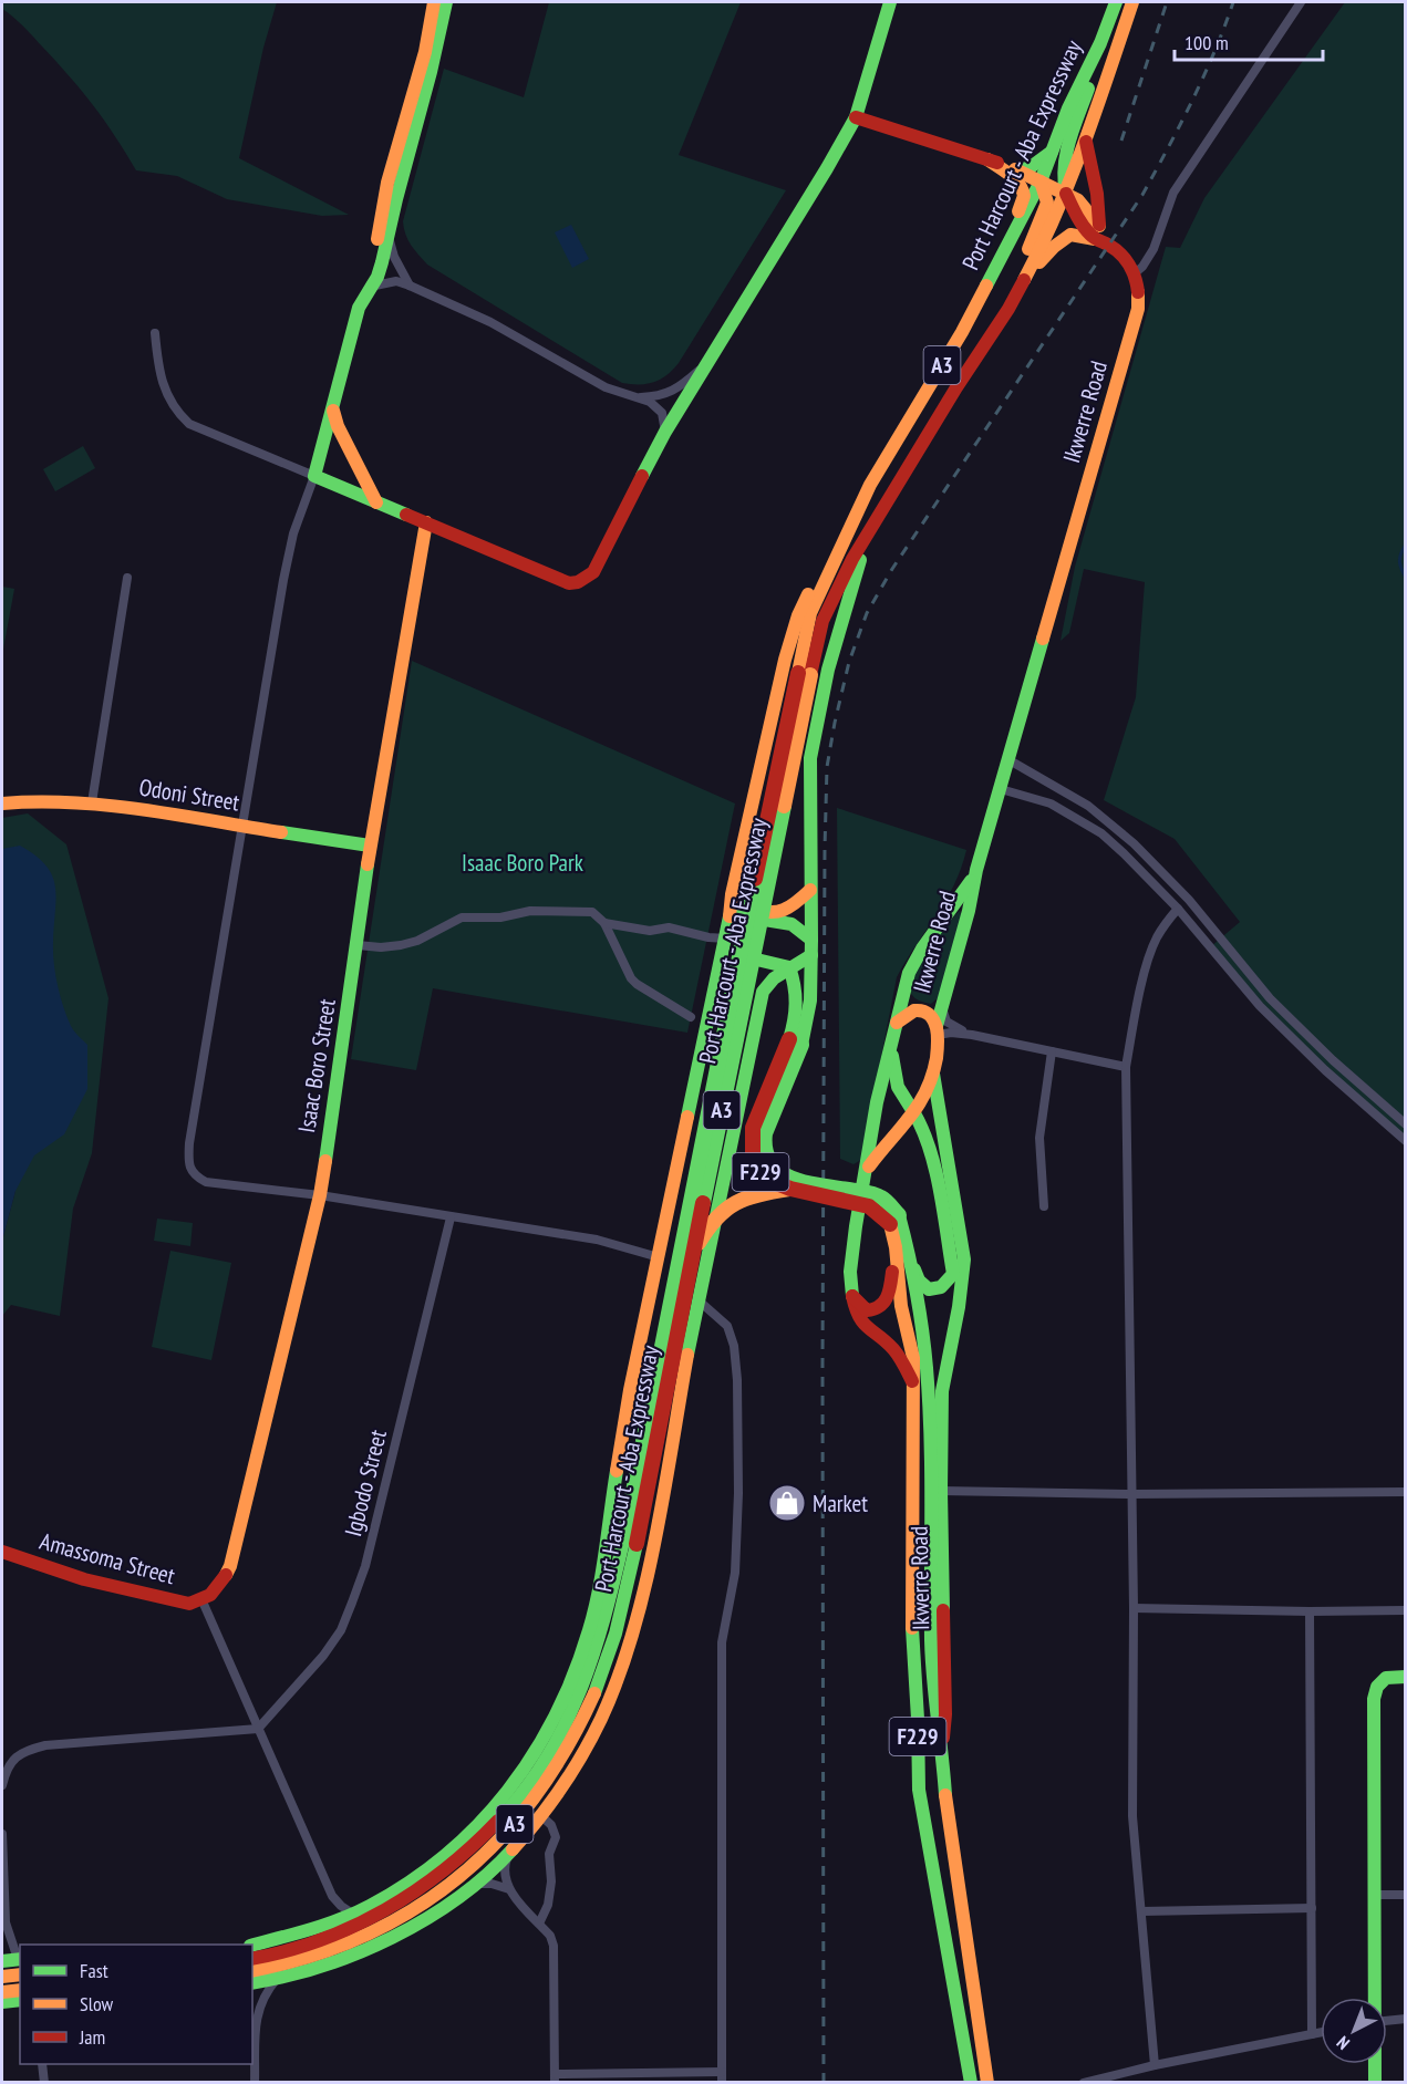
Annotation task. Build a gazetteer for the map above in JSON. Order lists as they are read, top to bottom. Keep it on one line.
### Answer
{"streets":{"main road":["Port Harcourt - Aba Expressway","A3","Ikwerre Road","Odoni Street","Isaac Boro Street","F229","Amassoma Street"],"street":["Igbodo Street"]},"crossings":[["Ikwerre Road","F229"],["Odoni Street","Isaac Boro Street"],["Isaac Boro Street","Amassoma Street"]],"parks":["Isaac Boro Park"],"places":{"shop":["Market"]},"legend":["Fast","Slow","Jam"],"scale_bar":"100 m","north":"bottom left"}
